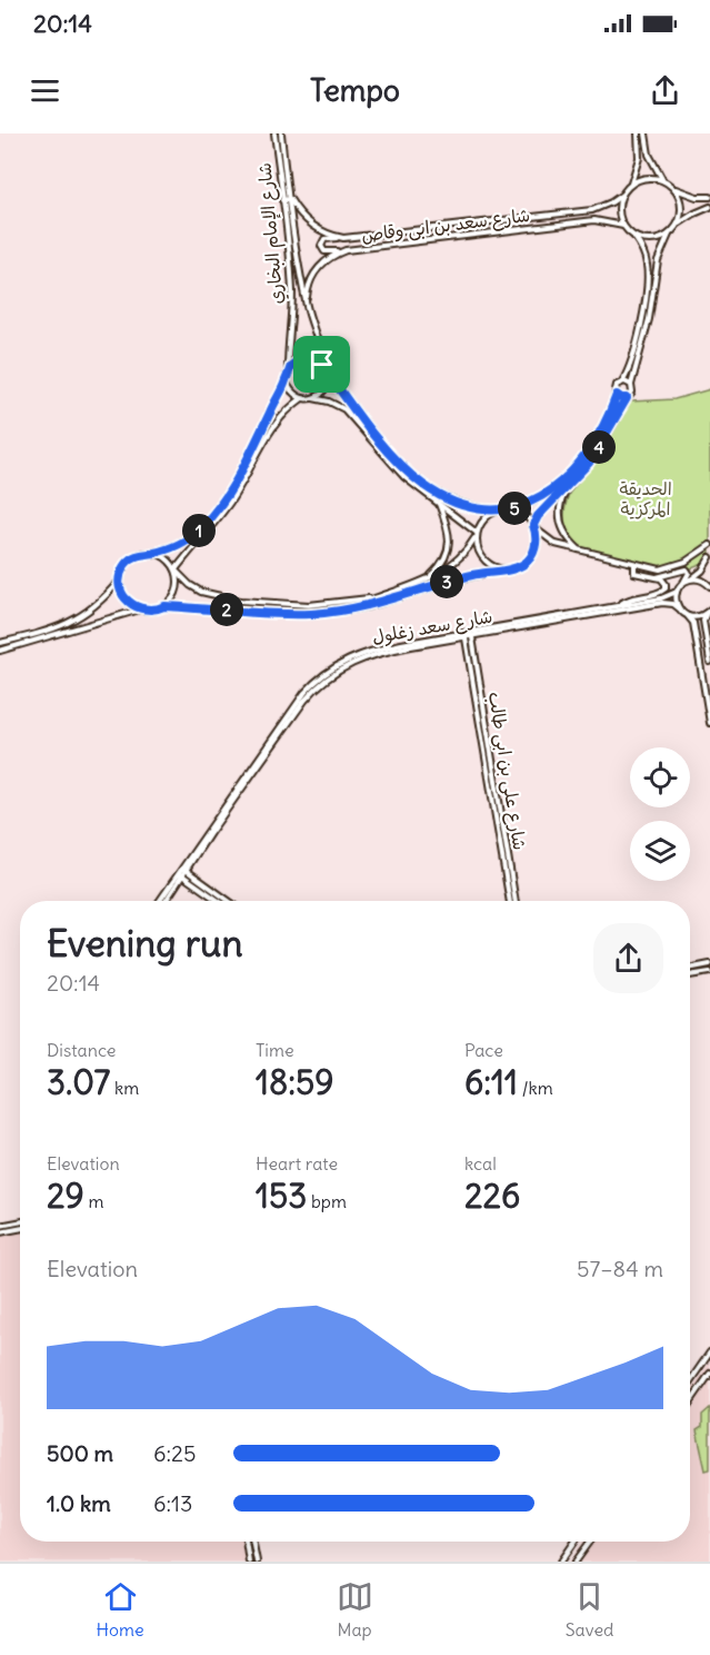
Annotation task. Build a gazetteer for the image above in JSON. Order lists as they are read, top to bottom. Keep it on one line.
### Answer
{"streets":{"street":["شارع سعد بن ابى وقاص","شارع الإمام البخاري","شارع سعد زغلول","شارع على بن ابى طالب"]},"crossings":[["شارع سعد بن ابى وقاص","شارع الإمام البخاري"],["شارع سعد زغلول","شارع على بن ابى طالب"]],"parks":["الحديقة المركزية"],"page":{"status":"20:14","header":"Tempo","pins":["4","5","1","3","2"],"heading":["Evening run","20:14"],"stats":[["Distance","3.07 km"],["Time","18:59"],["Pace","6:11 /km"],["Elevation","29 m"],["Heart rate","153 bpm"],["kcal","226"]],"chart":["Elevation","57–84 m"],"list":[{"name":"500 m","note":"6:25"},{"name":"1.0 km","note":"6:13"}],"tabs":["Home","Map","Saved"]}}
